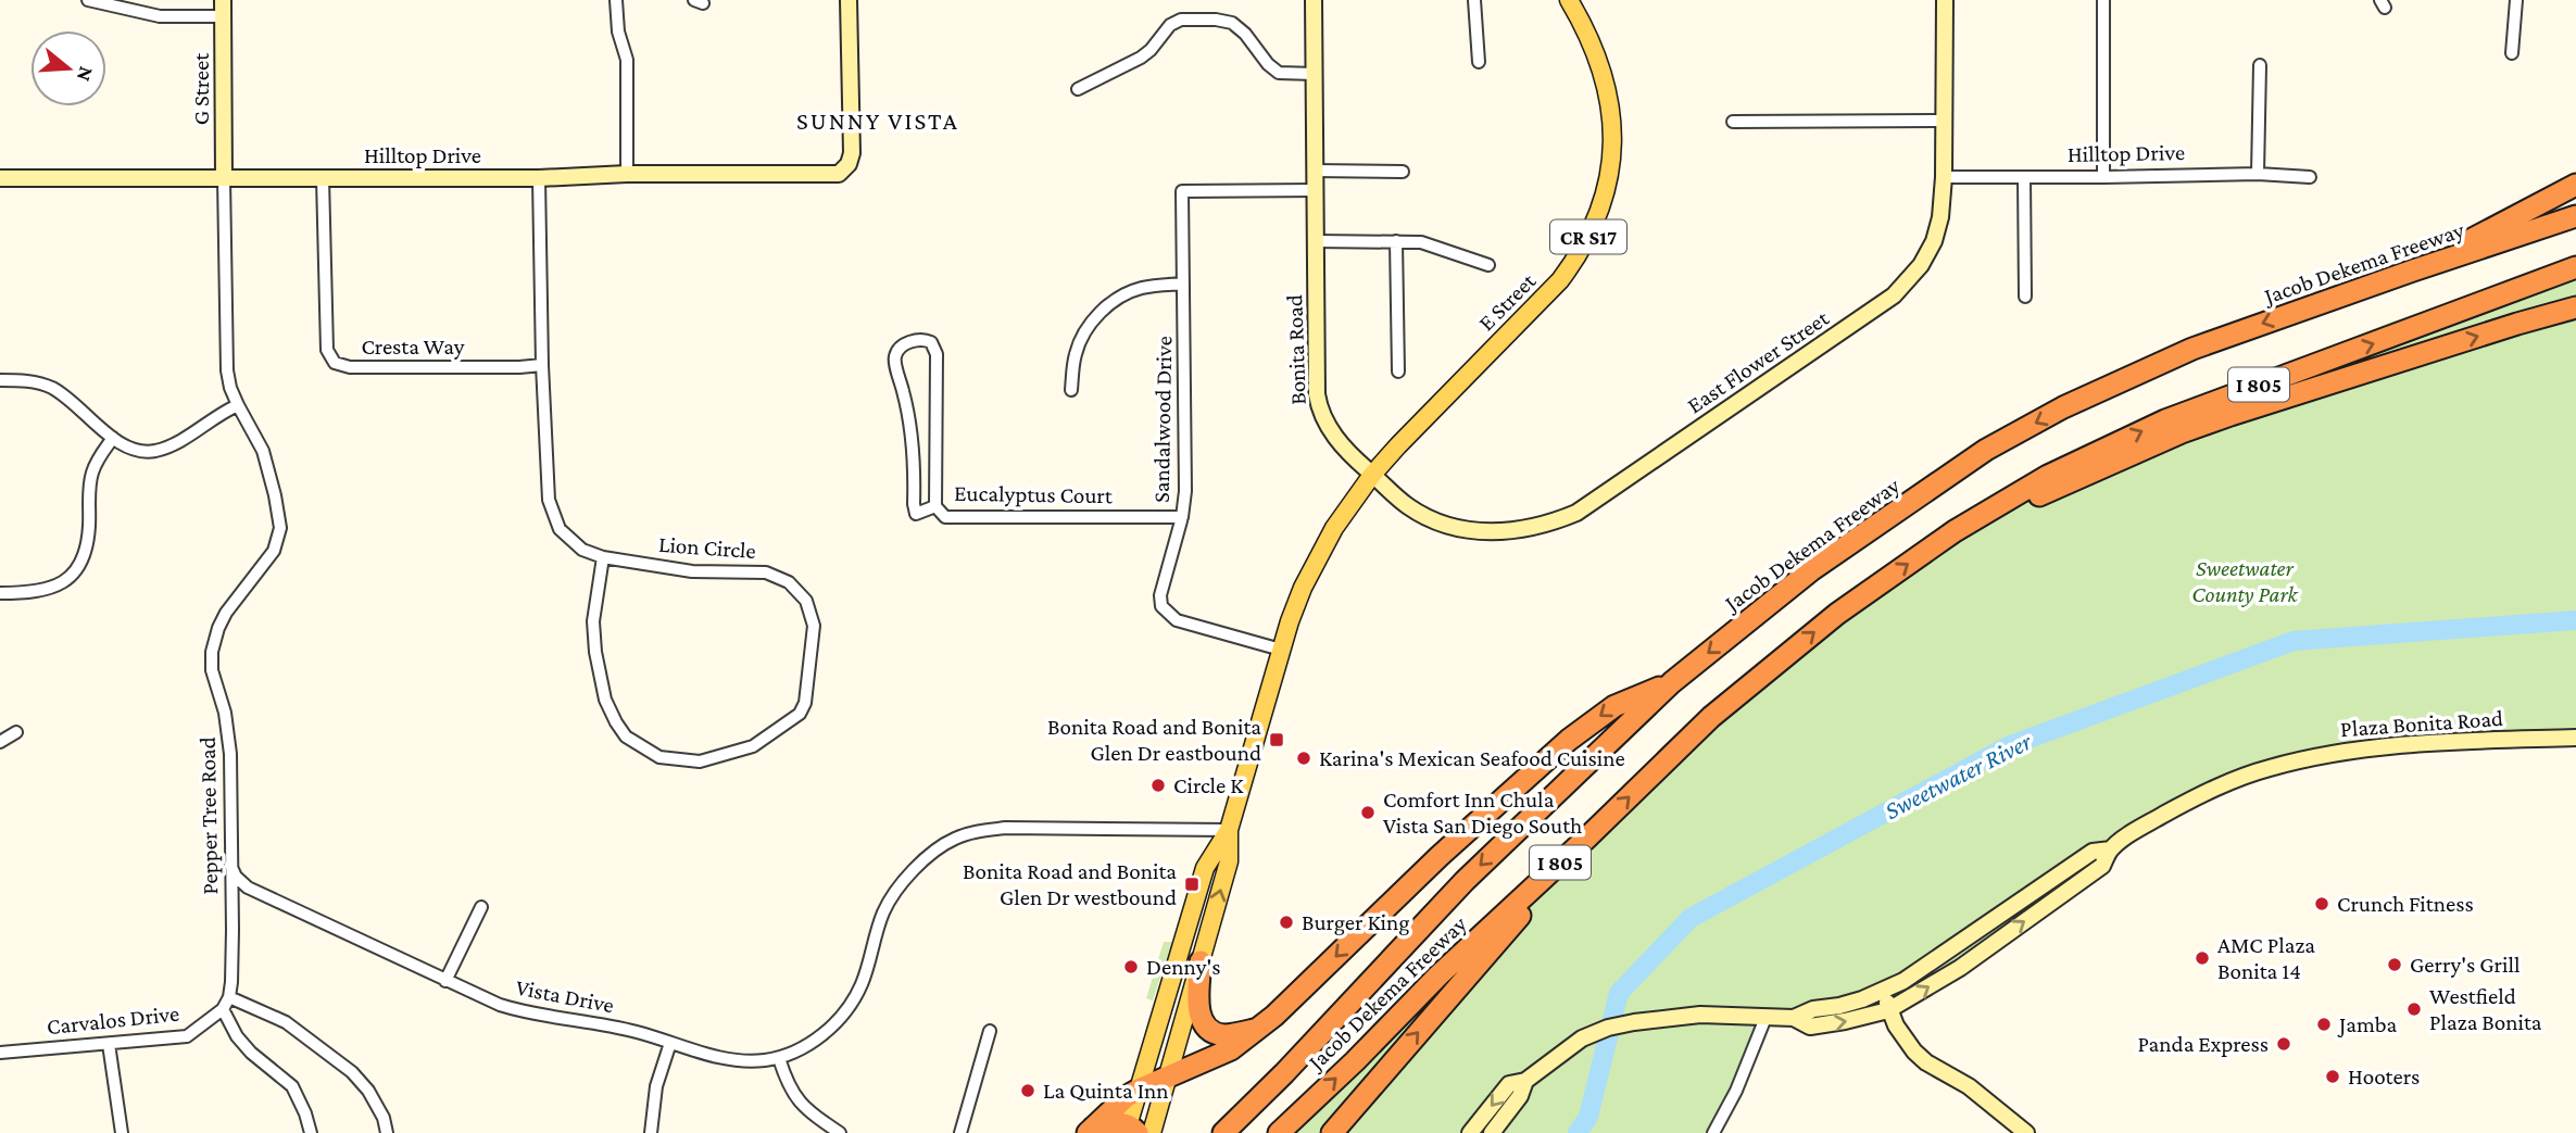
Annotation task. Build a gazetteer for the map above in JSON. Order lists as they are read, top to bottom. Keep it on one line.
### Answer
{"streets":{"highway":["Jacob Dekema Freeway","I 805"],"main road":["G Street","Hilltop Drive","CR S17","E Street","Bonita Road","East Flower Street","Plaza Bonita Road"],"street":["Cresta Way","Sandalwood Drive","Eucalyptus Court","Lion Circle","Pepper Tree Road","Vista Drive","Carvalos Drive"]},"crossings":[["G Street","Hilltop Drive"],["G Street","Pepper Tree Road"],["Hilltop Drive","Cresta Way"],["Hilltop Drive","East Flower Street"],["Hilltop Drive","Lion Circle"],["Hilltop Drive","Pepper Tree Road"],["CR S17","E Street"],["CR S17","Bonita Road"],["CR S17","East Flower Street"],["CR S17","Sandalwood Drive"],["E Street","Bonita Road"],["E Street","East Flower Street"],["Cresta Way","Lion Circle"],["Bonita Road","East Flower Street"],["Bonita Road","Sandalwood Drive"],["Sandalwood Drive","Eucalyptus Court"],["Pepper Tree Road","Vista Drive"],["Pepper Tree Road","Carvalos Drive"]],"districts":["SUNNY VISTA"],"water":["Sweetwater River"],"parks":["Sweetwater County Park"],"places":{"transit":["Bonita Road and Bonita Glen Dr eastbound","Bonita Road and Bonita Glen Dr westbound"],"other":["Karina's Mexican Seafood Cuisine","Circle K","Comfort Inn Chula Vista San Diego South","Crunch Fitness","Burger King","AMC Plaza Bonita 14","Gerry's Grill","Denny's","Westfield Plaza Bonita","Jamba","Panda Express","Hooters","La Quinta Inn"]},"north":"right"}
